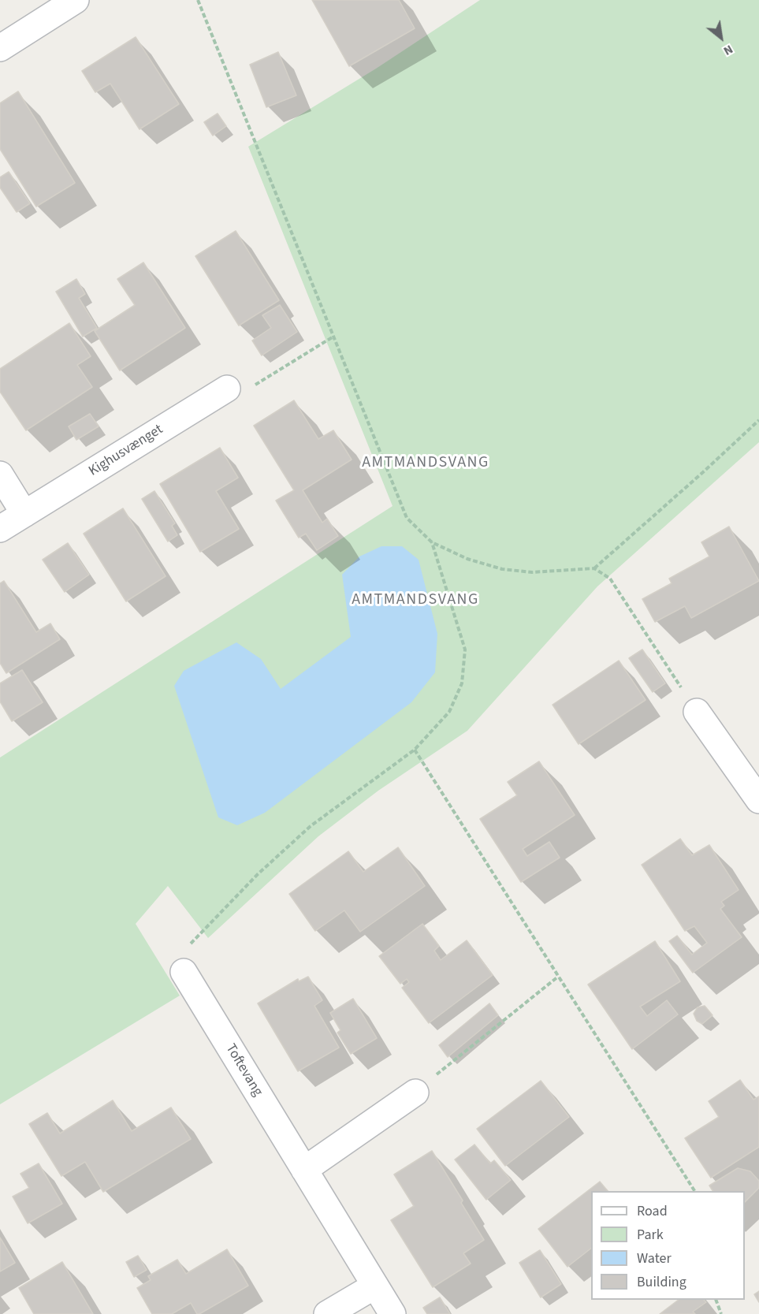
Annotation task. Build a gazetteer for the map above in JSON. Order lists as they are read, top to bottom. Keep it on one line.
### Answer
{"streets":{"street":["Kighusvænget","Toftevang"]},"districts":["AMTMANDSVANG","AMTMANDSVANG"],"legend":["Road","Park","Water","Building"],"north":"bottom right"}
